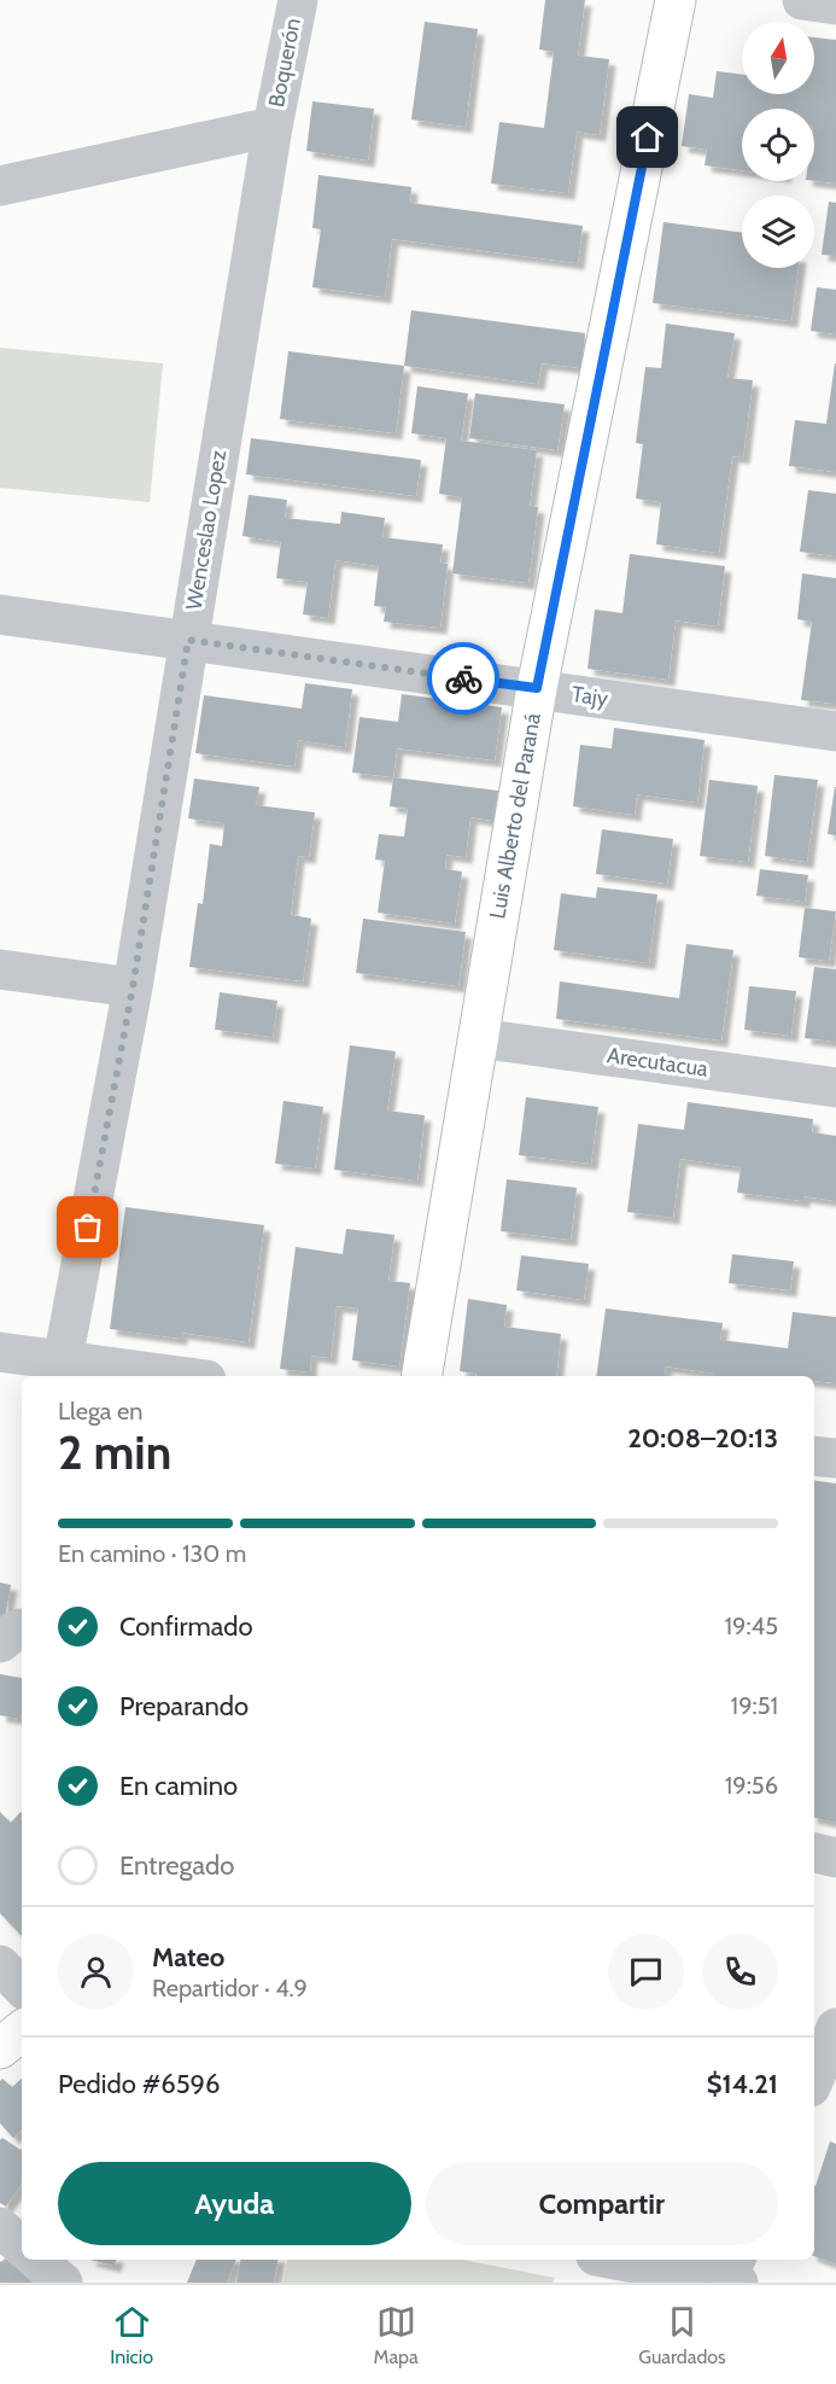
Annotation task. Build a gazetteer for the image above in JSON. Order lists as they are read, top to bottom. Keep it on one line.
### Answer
{"streets":{"main road":["Luis Alberto del Paraná"],"street":["Boquerón","Wenceslao Lopez","Tajy","Arecutacua"]},"crossings":[["Boquerón","Wenceslao Lopez"],["Wenceslao Lopez","Tajy"],["Tajy","Luis Alberto del Paraná"],["Luis Alberto del Paraná","Arecutacua"]],"north":"top","page":{"heading":["2 min","Llega en","20:08–20:13"],"panel":["Mateo","Repartidor · 4.9","Pedido #6596","$14.21"],"bar":"En camino · 130 m","list":[["Confirmado","19:45"],["Preparando","19:51"],["En camino","19:56"],"Entregado"],"buttons":["Ayuda","Compartir"],"tabs":["Inicio","Mapa","Guardados"]}}
